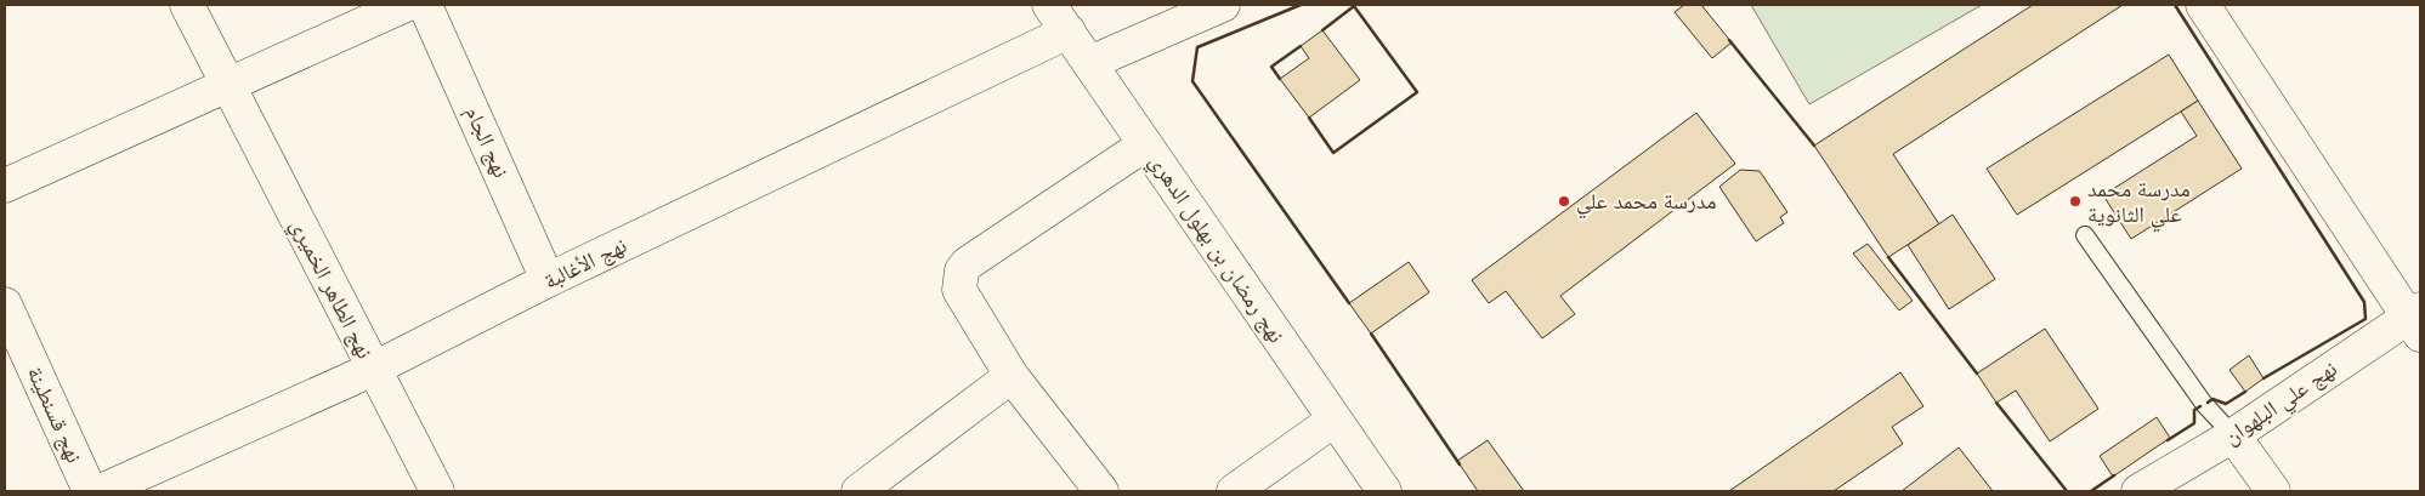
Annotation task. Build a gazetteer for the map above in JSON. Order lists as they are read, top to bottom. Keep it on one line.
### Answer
{"streets":{"street":["نهج الجام","نهج رمضان بن بهلول الدهري","نهج الأغالبة","نهج الطاهر الخميري","نهج علي البلهوان","نهج قسنطينة"]},"crossings":[["نهج الجام","نهج الأغالبة"],["نهج رمضان بن بهلول الدهري","نهج الأغالبة"],["نهج الأغالبة","نهج الطاهر الخميري"]],"places":["مدرسة محمد علي","مدرسة محمد علي الثانوية"]}
